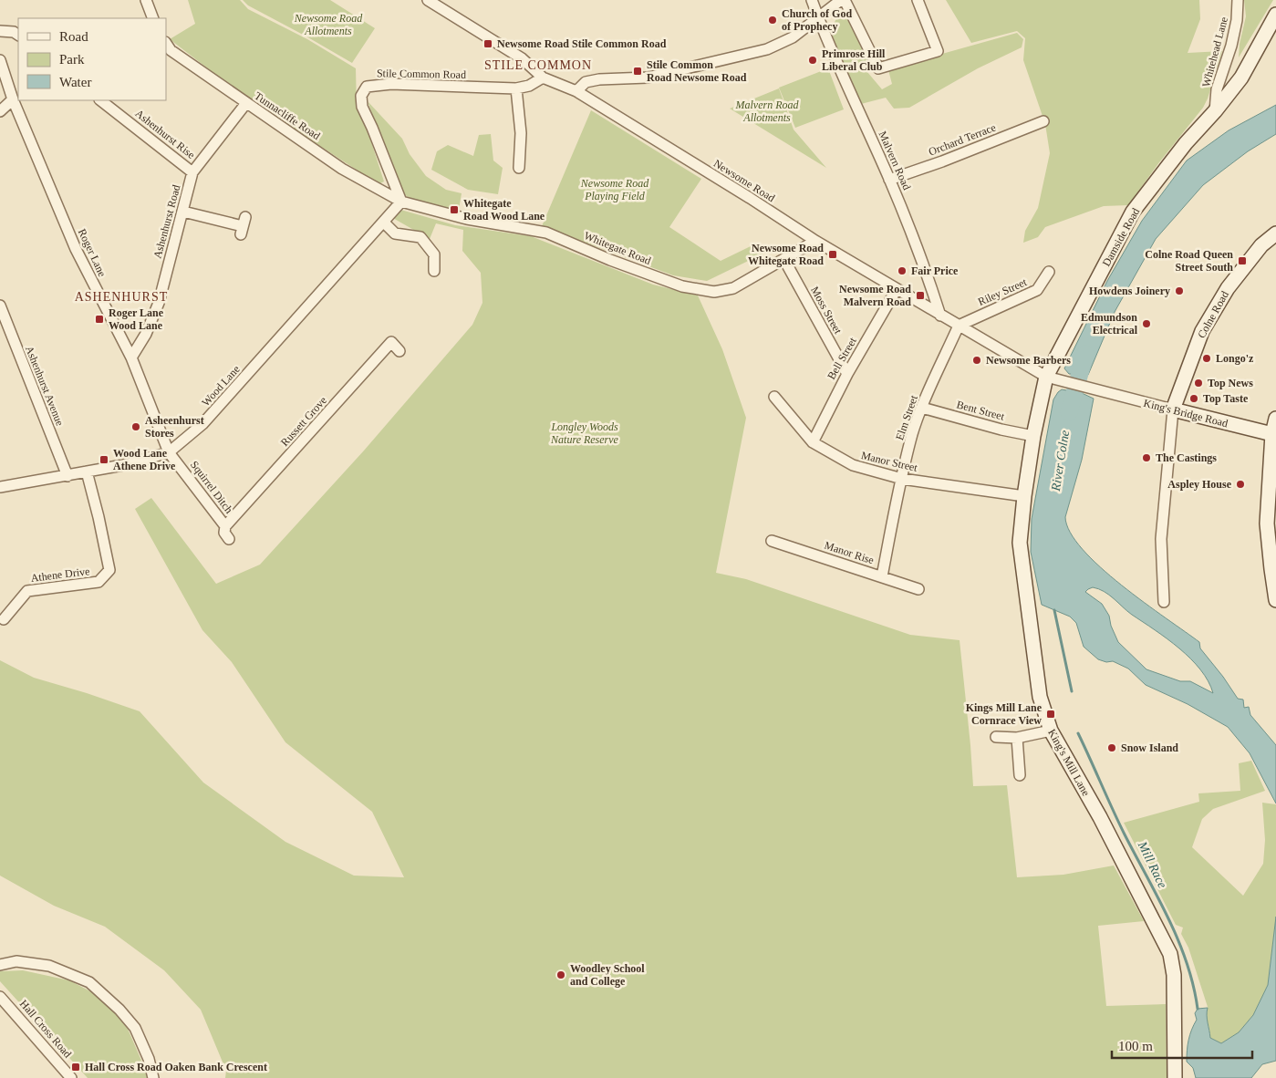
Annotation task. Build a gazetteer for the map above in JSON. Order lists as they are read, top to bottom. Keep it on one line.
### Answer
{"streets":{"street":["Whitehead Lane","Stile Common Road","Tunnacliffe Road","Ashenhurst Rise","Orchard Terrace","Malvern Road","Newsome Road","Ashenhurst Road","Damside Road","Whitegate Road","Roger Lane","Riley Street","Moss Street","Colne Road","Bell Street","Ashenhurst Avenue","Wood Lane","Bent Street","King's Bridge Road","Elm Street","Russett Grove","Manor Street","Squirrel Ditch","Manor Rise","Athene Drive","King's Mill Lane","Hall Cross Road"]},"crossings":[["Whitehead Lane","Damside Road"],["Stile Common Road","Tunnacliffe Road"],["Stile Common Road","Newsome Road"],["Stile Common Road","Whitegate Road"],["Stile Common Road","Wood Lane"],["Tunnacliffe Road","Ashenhurst Road"],["Tunnacliffe Road","Whitegate Road"],["Tunnacliffe Road","Wood Lane"],["Ashenhurst Rise","Ashenhurst Road"],["Orchard Terrace","Malvern Road"],["Malvern Road","Newsome Road"],["Newsome Road","Damside Road"],["Newsome Road","Whitegate Road"],["Newsome Road","Riley Street"],["Newsome Road","Bell Street"],["Newsome Road","King's Bridge Road"],["Newsome Road","Elm Street"],["Newsome Road","King's Mill Lane"],["Ashenhurst Road","Roger Lane"],["Damside Road","King's Bridge Road"],["Damside Road","King's Mill Lane"],["Whitegate Road","Moss Street"],["Whitegate Road","Wood Lane"],["Roger Lane","Wood Lane"],["Roger Lane","Squirrel Ditch"],["Riley Street","Elm Street"],["Moss Street","Bell Street"],["Colne Road","King's Bridge Road"],["Bell Street","Manor Street"],["Ashenhurst Avenue","Wood Lane"],["Wood Lane","Squirrel Ditch"],["Wood Lane","Athene Drive"],["Bent Street","Elm Street"],["Bent Street","King's Mill Lane"],["King's Bridge Road","King's Mill Lane"],["Elm Street","Manor Street"],["Elm Street","Manor Rise"],["Russett Grove","Squirrel Ditch"],["Manor Street","King's Mill Lane"]],"districts":["STILE COMMON","ASHENHURST"],"water":["River Colne","Mill Race"],"parks":["Newsome Road Allotments","Malvern Road Allotments","Newsome Road Playing Field","Longley Woods Nature Reserve"],"places":{"other":["Church of God of Prophecy","Primrose Hill Liberal Club","Fair Price","Howdens Joinery","Edmundson Electrical","Longo'z","Newsome Barbers","Top News","Top Taste","Asheenhurst Stores","The Castings","Aspley House","Snow Island","Woodley School and College"],"transit":["Newsome Road Stile Common Road","Stile Common Road Newsome Road","Whitegate Road Wood Lane","Newsome Road Whitegate Road","Colne Road Queen Street South","Newsome Road Malvern Road","Roger Lane Wood Lane","Wood Lane Athene Drive","Kings Mill Lane Cornrace View","Hall Cross Road Oaken Bank Crescent"]},"legend":["Road","Park","Water"],"scale_bar":"100 m"}
